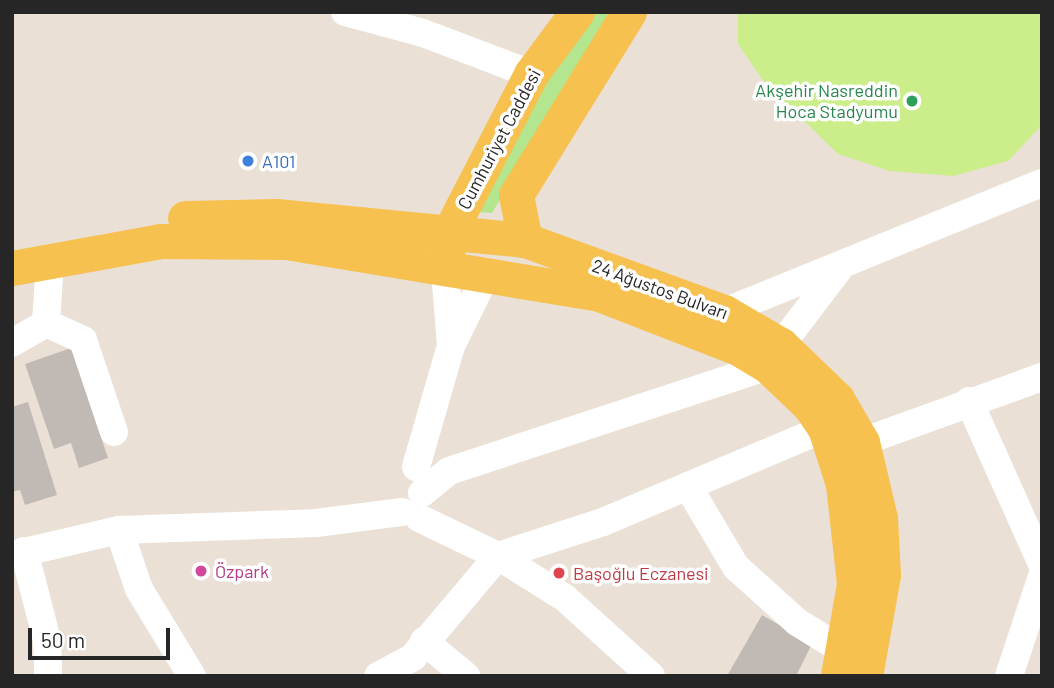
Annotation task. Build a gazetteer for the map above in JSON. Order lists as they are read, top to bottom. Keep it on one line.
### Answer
{"streets":{"main road":["Cumhuriyet Caddesi","24 Ağustos Bulvarı"]},"crossings":[["Cumhuriyet Caddesi","24 Ağustos Bulvarı"]],"places":["Akşehir Nasreddin Hoca Stadyumu","A101","Özpark","Başoğlu Eczanesi"],"scale_bar":"50 m"}
